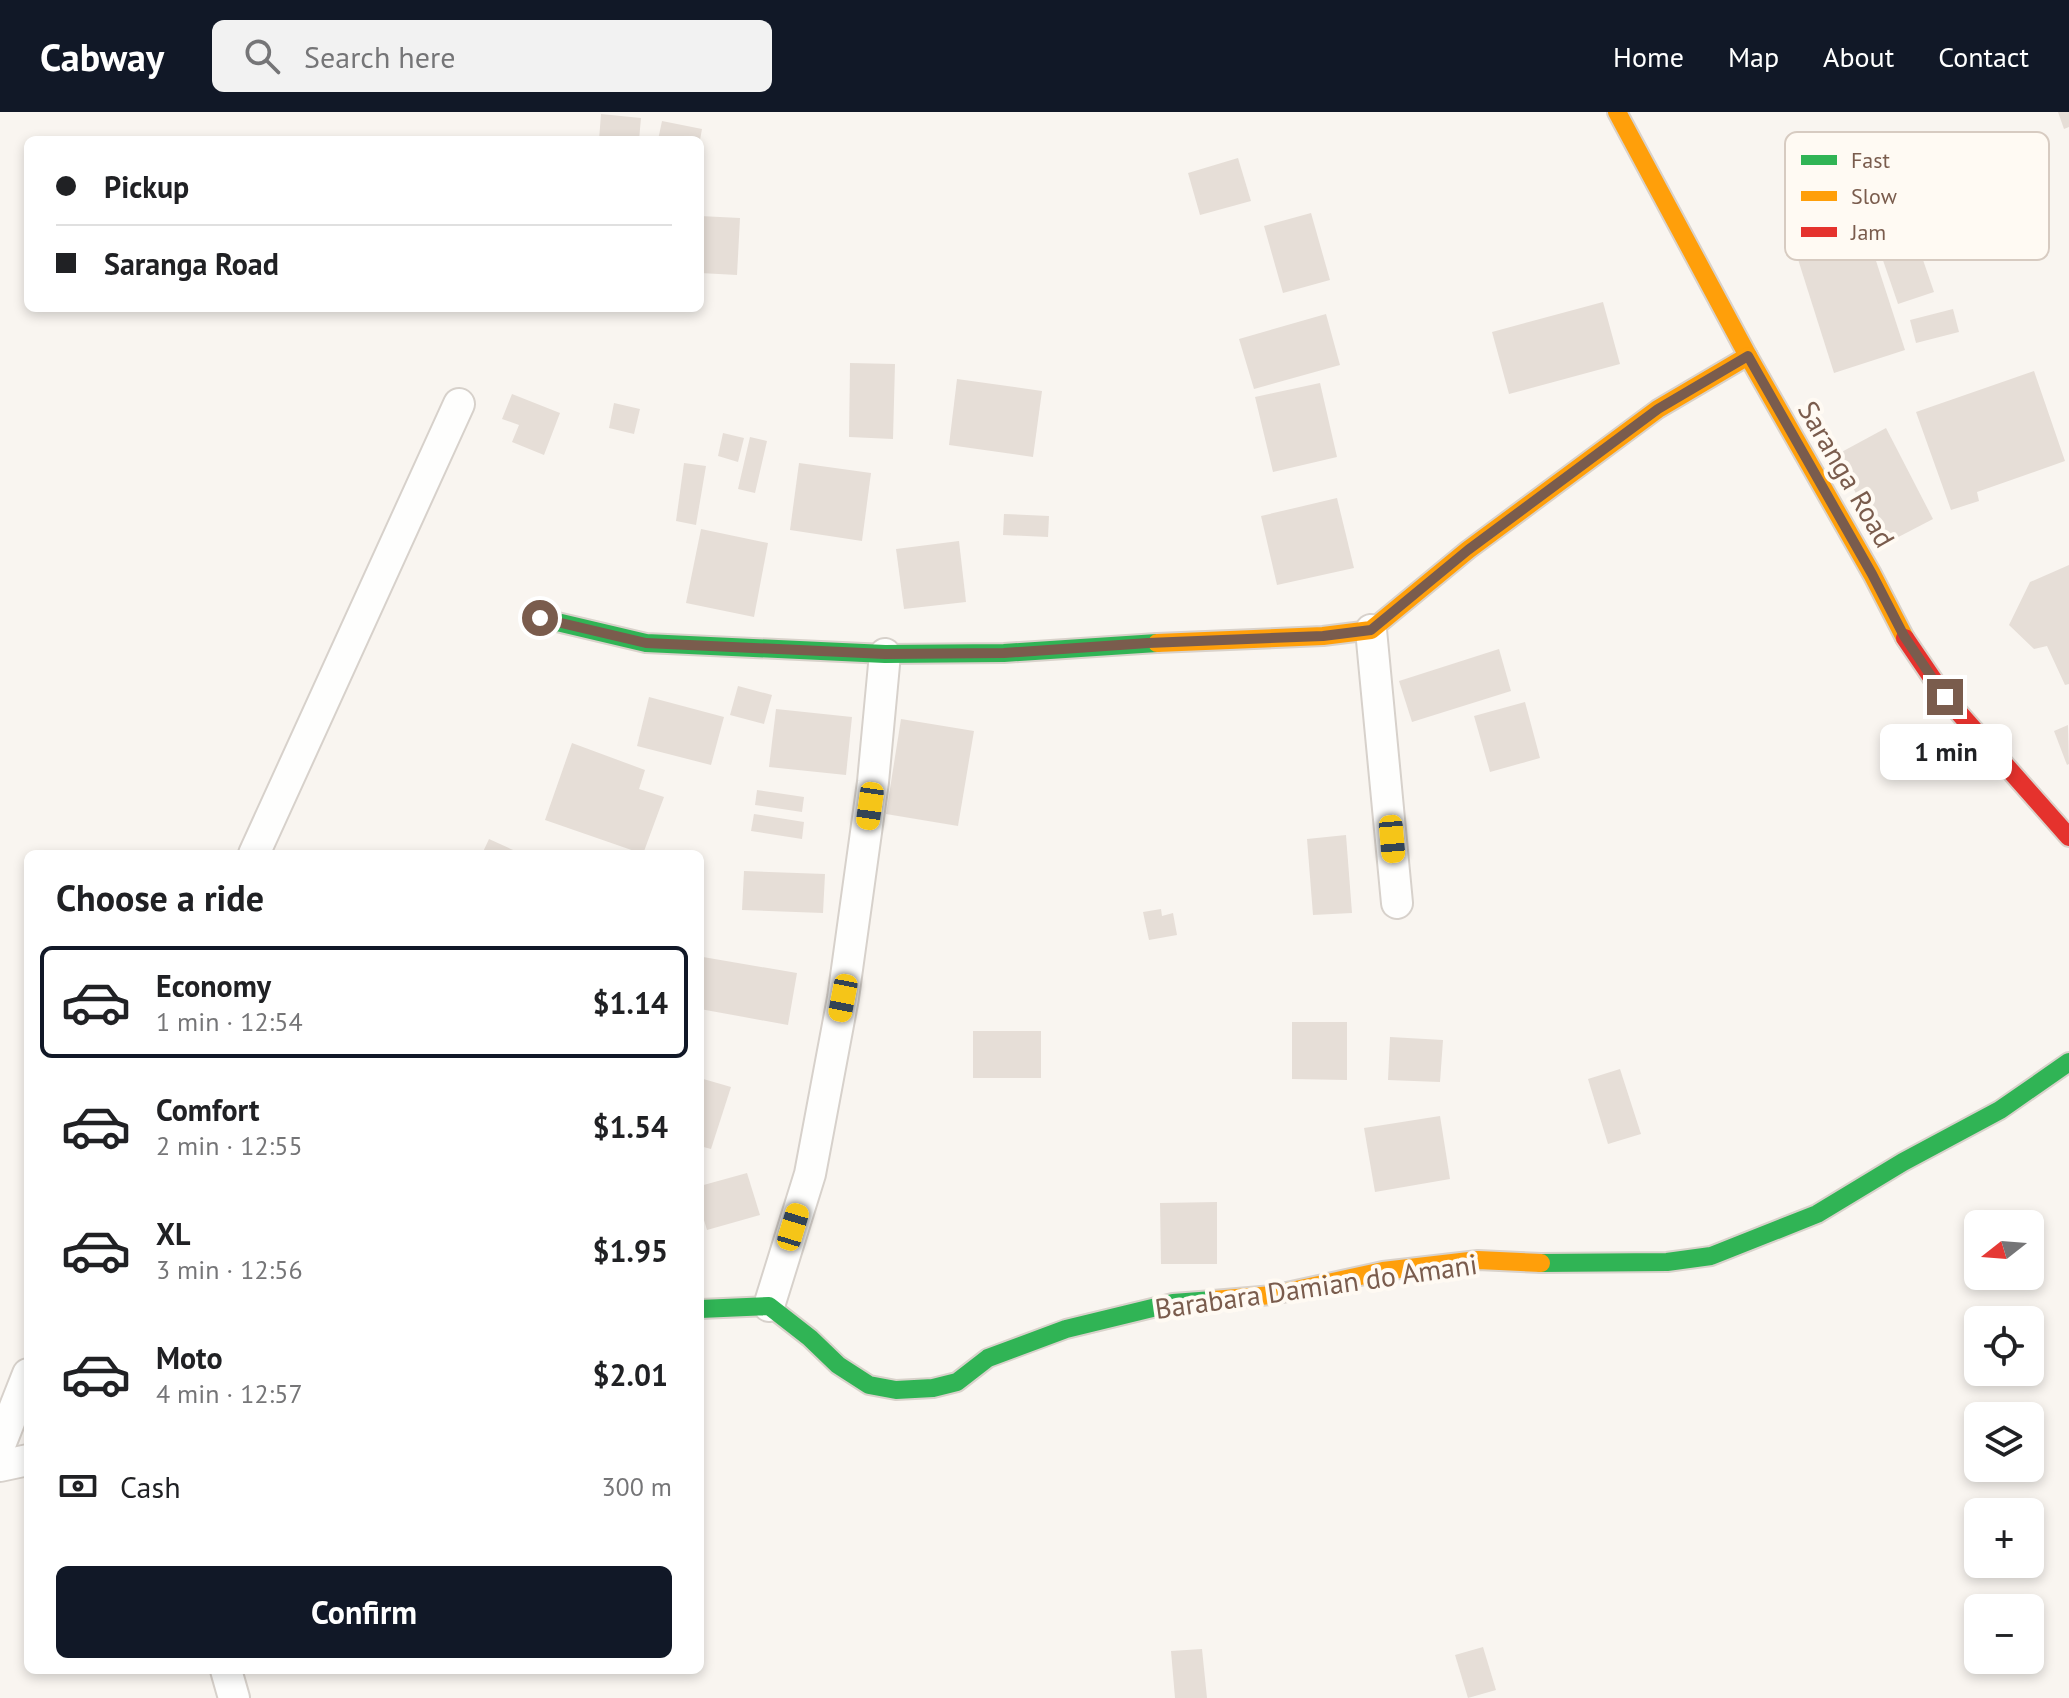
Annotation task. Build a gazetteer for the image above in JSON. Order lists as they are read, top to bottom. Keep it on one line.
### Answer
{"streets":{"street":["Saranga Road","Barabara Damian do Amani"]},"legend":["Fast","Slow","Jam"],"north":"left","page":{"header":"Cabway","search":"Search here","nav":["Home","Map","About","Contact"],"banner":["Pickup","Saranga Road"],"bubble":"1 min","heading":"Choose a ride","list":[{"name":"Economy","note":"1 min · 12:54","value":"$1.14"},{"name":"Comfort","note":"2 min · 12:55","value":"$1.54"},{"name":"XL","note":"3 min · 12:56","value":"$1.95"},{"name":"Moto","note":"4 min · 12:57","value":"$2.01"}],"map_buttons":["+","−"],"pay":["Cash","300 m"],"buttons":"Confirm"}}
